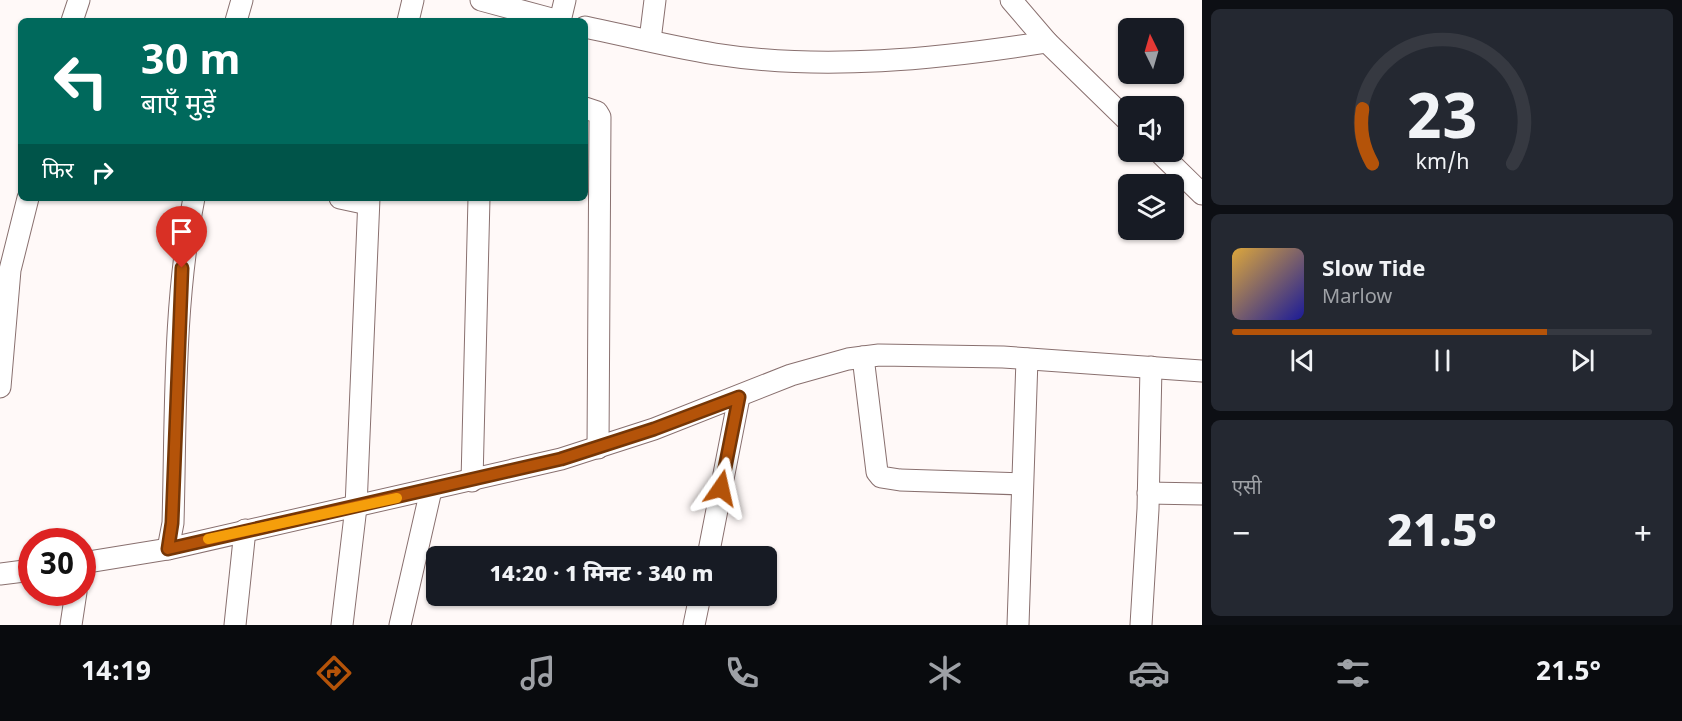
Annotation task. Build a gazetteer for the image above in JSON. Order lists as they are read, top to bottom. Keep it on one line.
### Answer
{"north":"top","page":{"turn":["30 m","बाएँ मुड़ें"],"then":"फिर","song":["Slow Tide","Marlow"],"tile":"एसी","heat":["−","21.5°","+"],"limit":"30","trip":"14:20 · 1 मिनट · 340 m","tabs":["14:19","21.5°"],"gauge":["23","km/h"]}}
